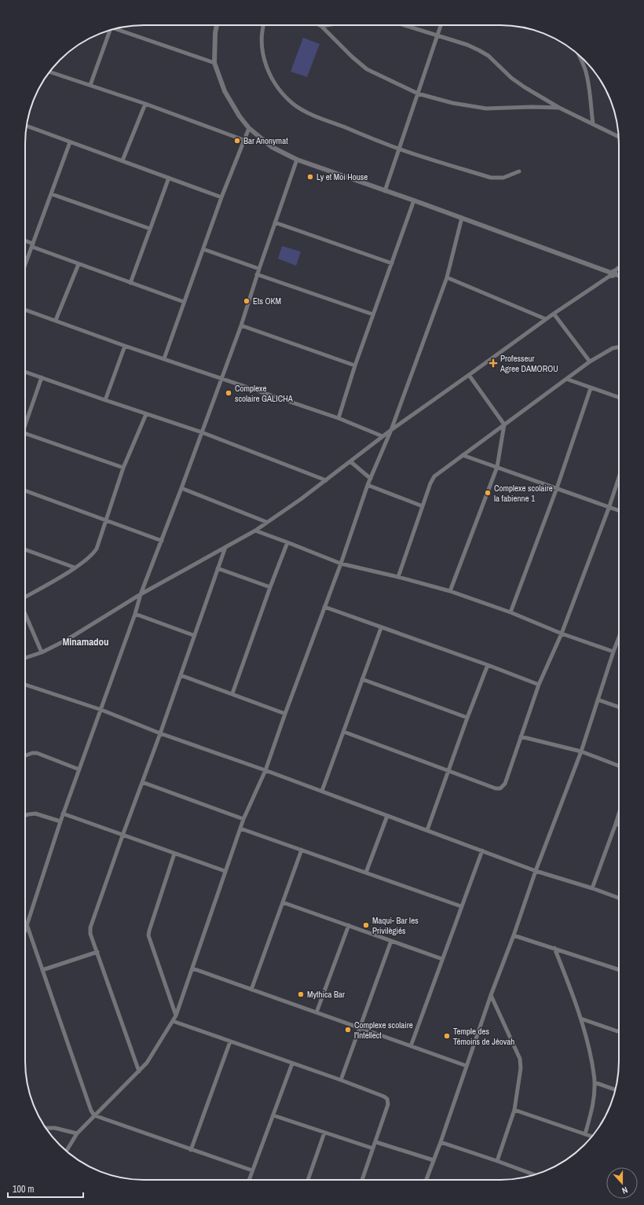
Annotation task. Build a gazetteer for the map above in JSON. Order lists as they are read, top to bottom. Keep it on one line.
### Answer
{"districts":["Minamadou"],"places":{"other":["Bar Anonymat","Ly et Moi House","Ets OKM","Complexe scolaire GALICHA","Complexe scolaire la fabienne 1","Maqui- Bar les Privilègiés","Mythica Bar","Complexe scolaire l'Intellect","Temple des Témoins de Jéovah"],"health":["Professeur Agree DAMOROU"]},"scale_bar":"100 m","north":"bottom"}
